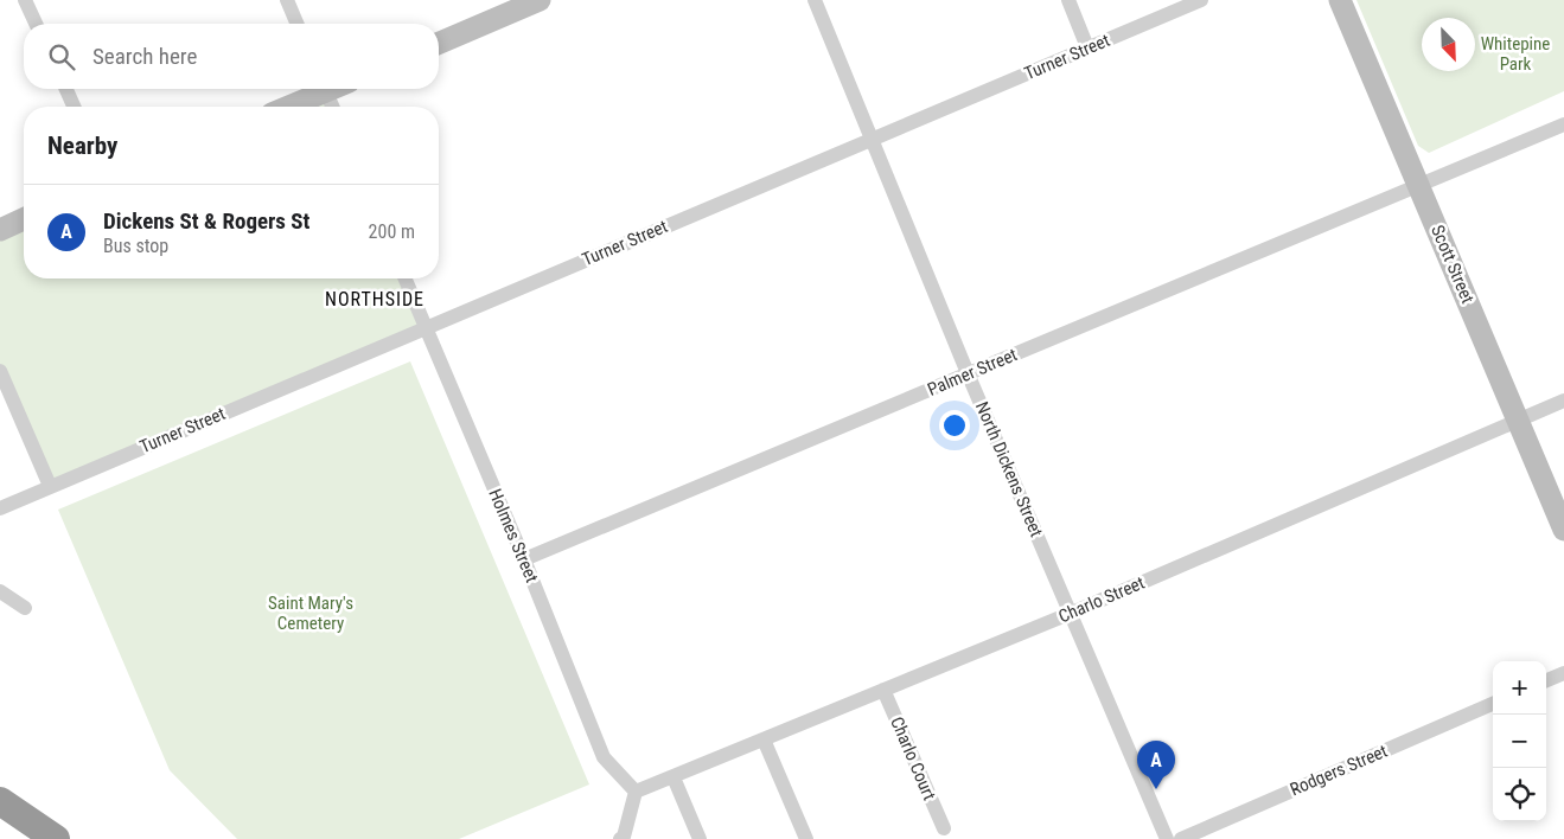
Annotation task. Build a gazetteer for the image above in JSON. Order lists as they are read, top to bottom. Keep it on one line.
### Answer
{"streets":{"street":["Turner Street","Scott Street","Palmer Street","North Dickens Street","Holmes Street","Charlo Street","Charlo Court","Rodgers Street"]},"crossings":[["Turner Street","North Dickens Street"],["Turner Street","Holmes Street"],["Scott Street","Palmer Street"],["Scott Street","Charlo Street"],["Palmer Street","North Dickens Street"],["Palmer Street","Holmes Street"],["North Dickens Street","Charlo Street"],["Holmes Street","Charlo Street"],["Charlo Street","Charlo Court"]],"districts":["NORTHSIDE"],"parks":["Whitepine Park","Saint Mary's Cemetery"],"north":"bottom right","page":{"search":"Search here","heading":"Nearby","list":[{"mark":"A","name":"Dickens St & Rogers St","note":"Bus stop","value":"200 m"}],"map_buttons":["+","−"],"pins":"A"}}
